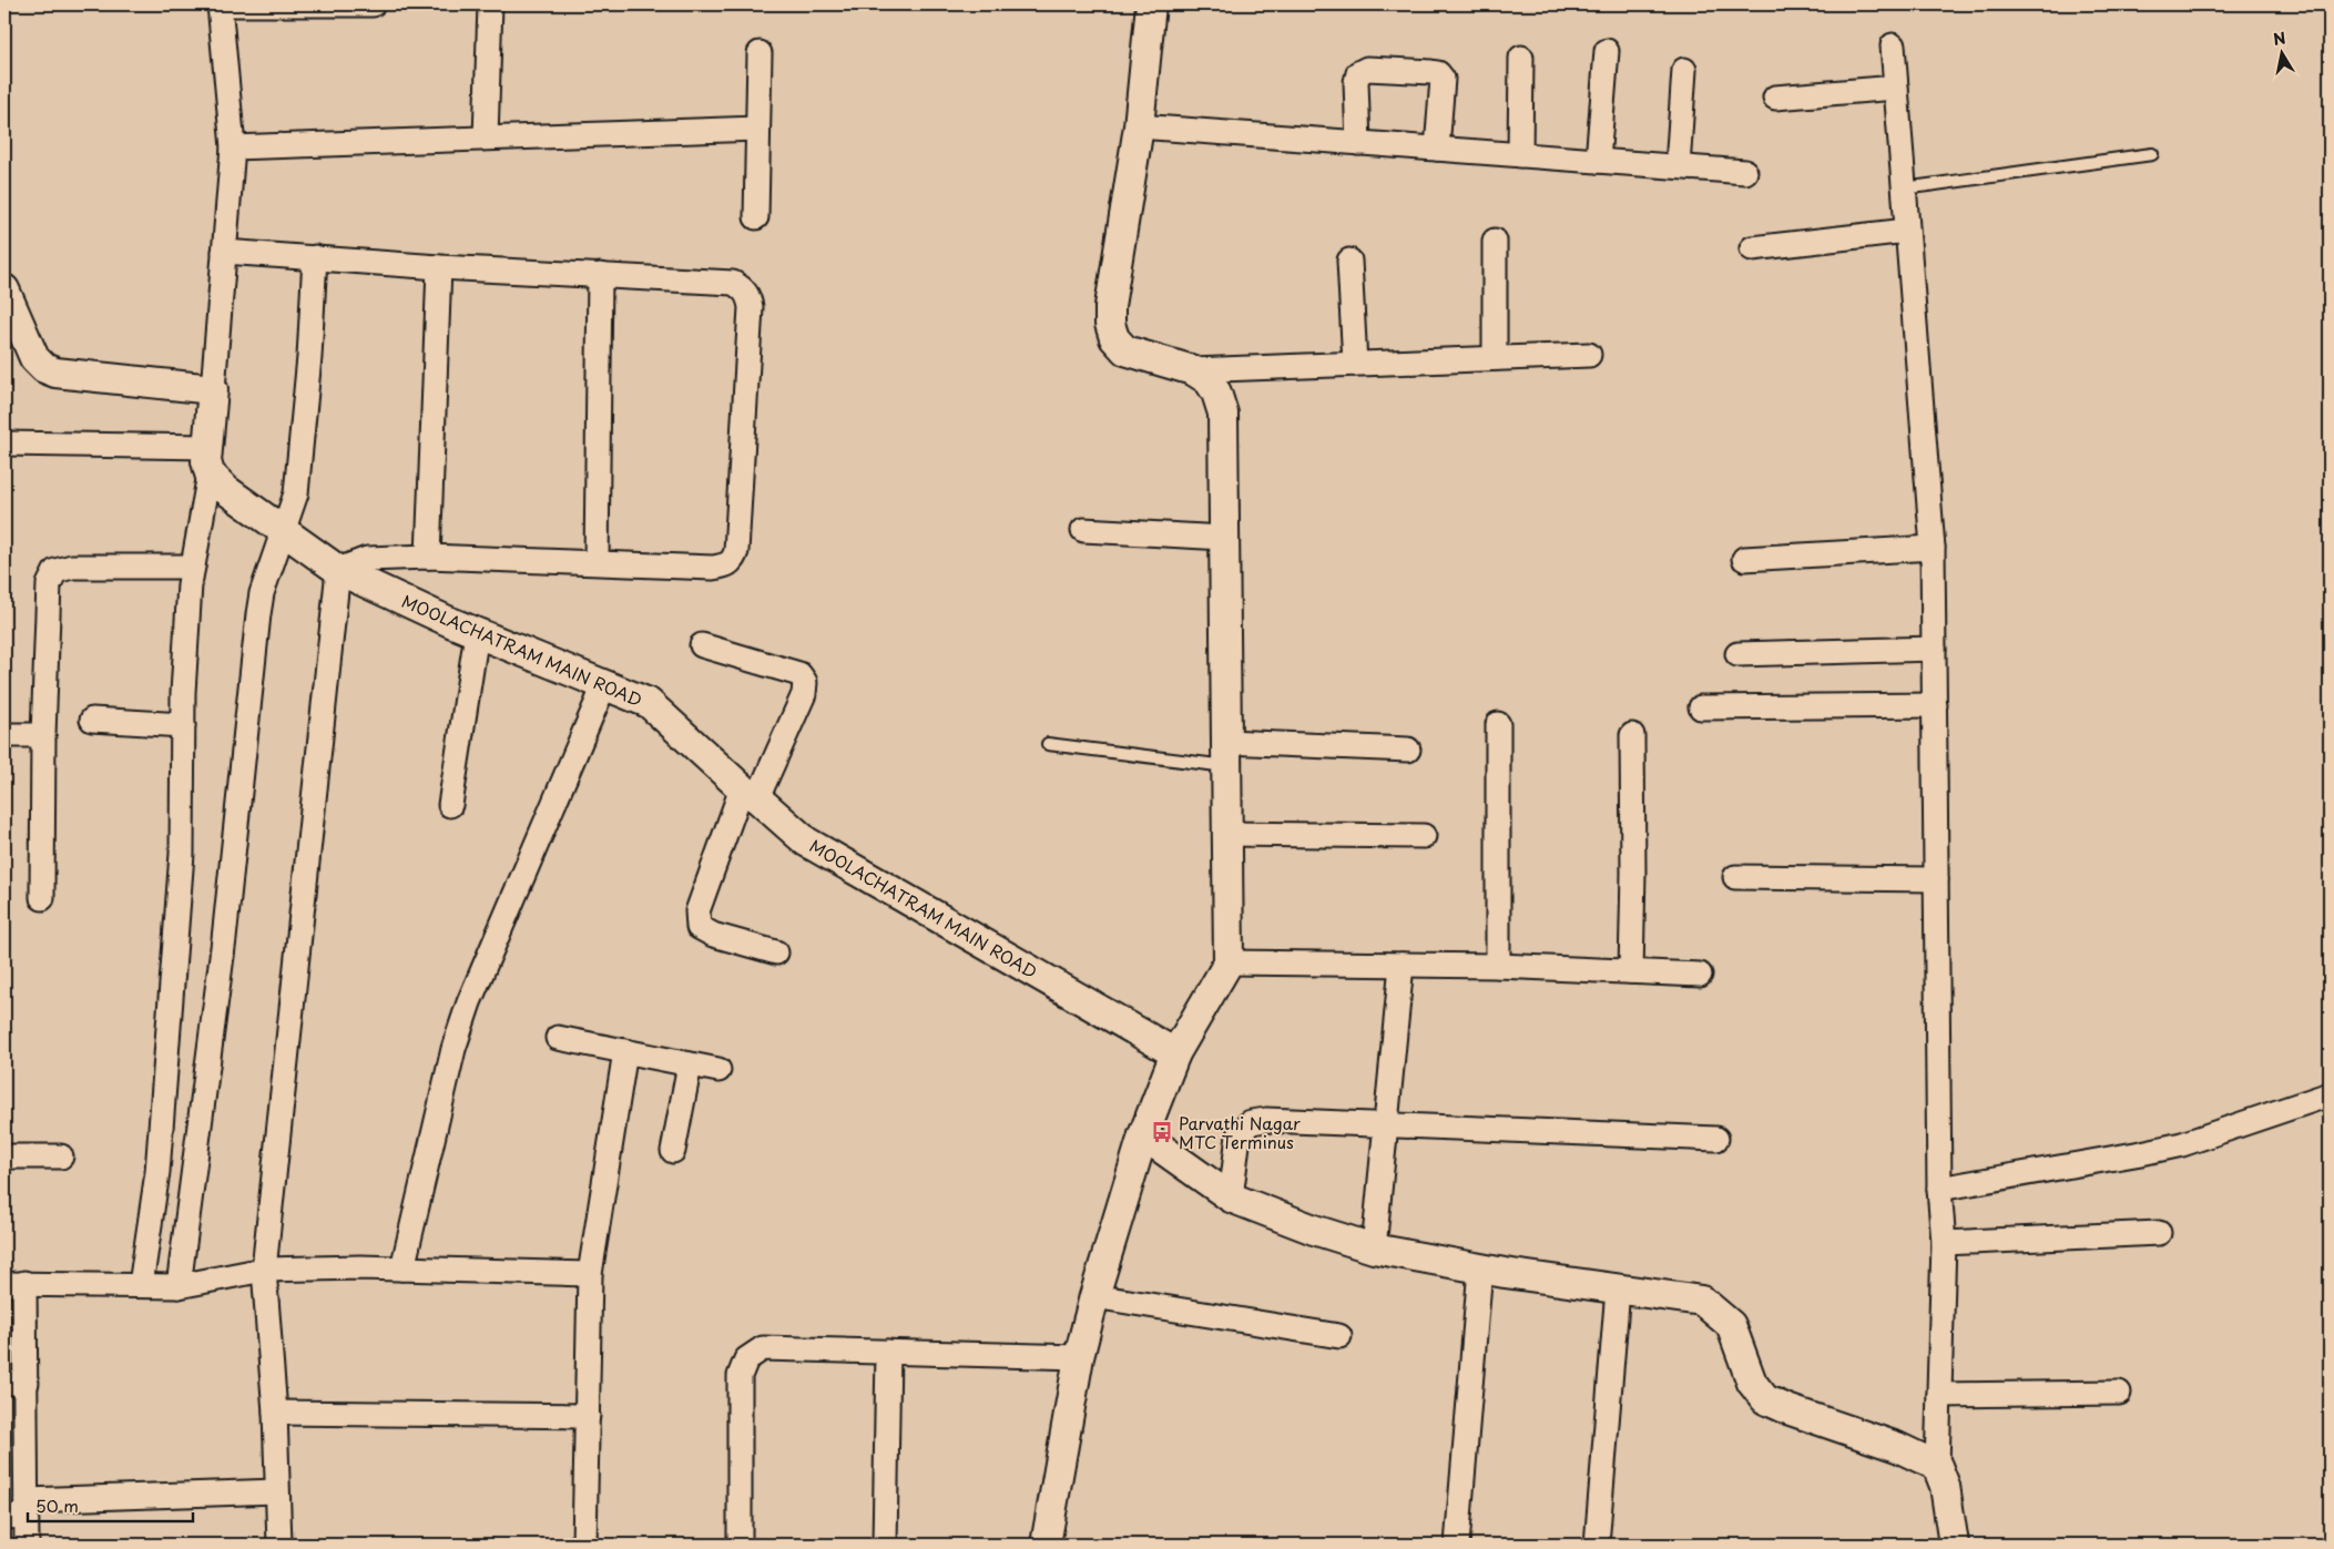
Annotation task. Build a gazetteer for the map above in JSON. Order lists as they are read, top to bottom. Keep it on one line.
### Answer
{"streets":{"street":["MOOLACHATRAM MAIN ROAD"]},"places":{"bus stop":["Parvathi Nagar MTC Terminus"]},"scale_bar":"50 m","north":"top"}
